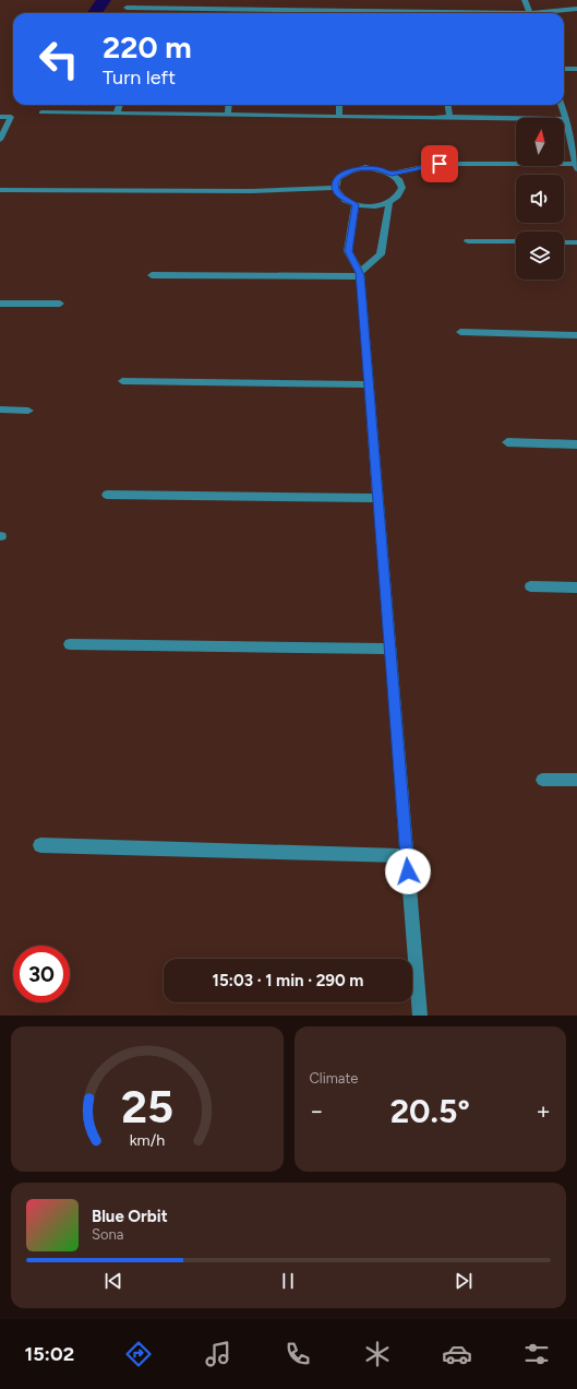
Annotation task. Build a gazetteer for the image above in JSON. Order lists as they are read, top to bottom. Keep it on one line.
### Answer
{"north":"top","page":{"turn":["220 m","Turn left"],"limit":"30","trip":"15:03 · 1 min · 290 m","tile":"Climate","heat":["−","20.5°","+"],"song":["Blue Orbit","Sona"],"tabs":"15:02","gauge":["25","km/h"]}}
